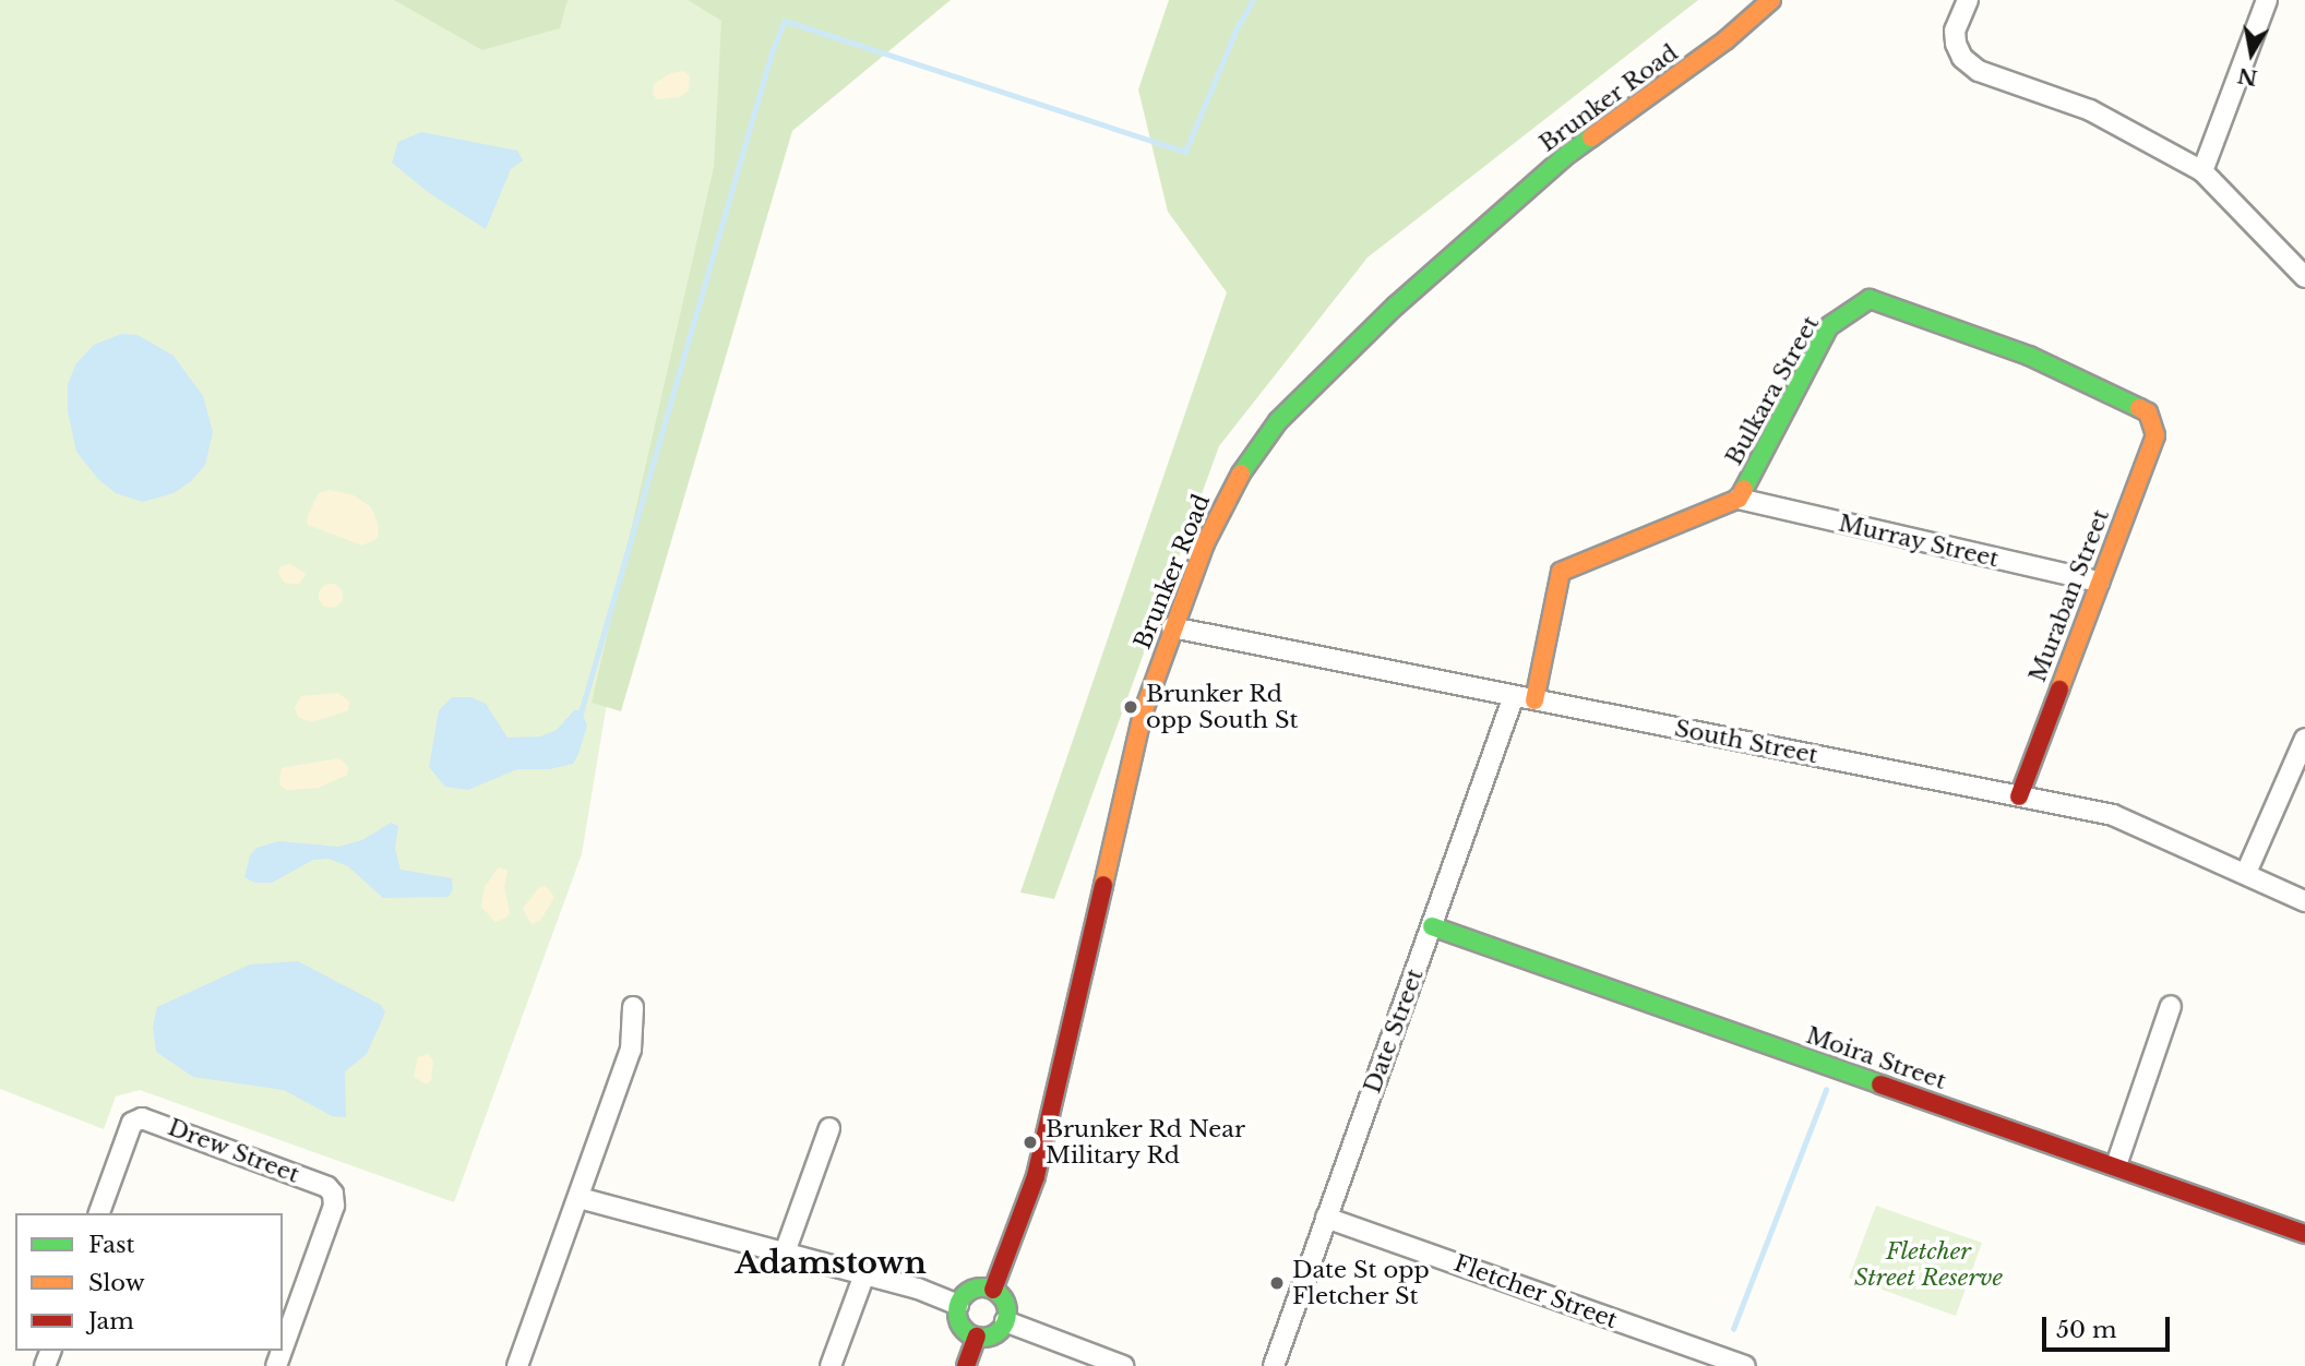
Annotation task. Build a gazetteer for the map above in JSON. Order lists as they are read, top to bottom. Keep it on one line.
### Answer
{"streets":{"street":["Brunker Road","Bulkara Street","Murray Street","Muraban Street","South Street","Date Street","Moira Street","Drew Street","Fletcher Street"]},"crossings":[["Brunker Road","South Street"],["Bulkara Street","Murray Street"],["Bulkara Street","Muraban Street"],["Bulkara Street","South Street"],["Murray Street","Muraban Street"],["Muraban Street","South Street"],["South Street","Date Street"],["Date Street","Moira Street"],["Date Street","Fletcher Street"]],"districts":["Adamstown"],"parks":["Fletcher Street Reserve"],"places":["Brunker Rd opp South St","Brunker Rd Near Military Rd","Date St opp Fletcher St"],"legend":["Fast","Slow","Jam"],"scale_bar":"50 m","north":"bottom"}
